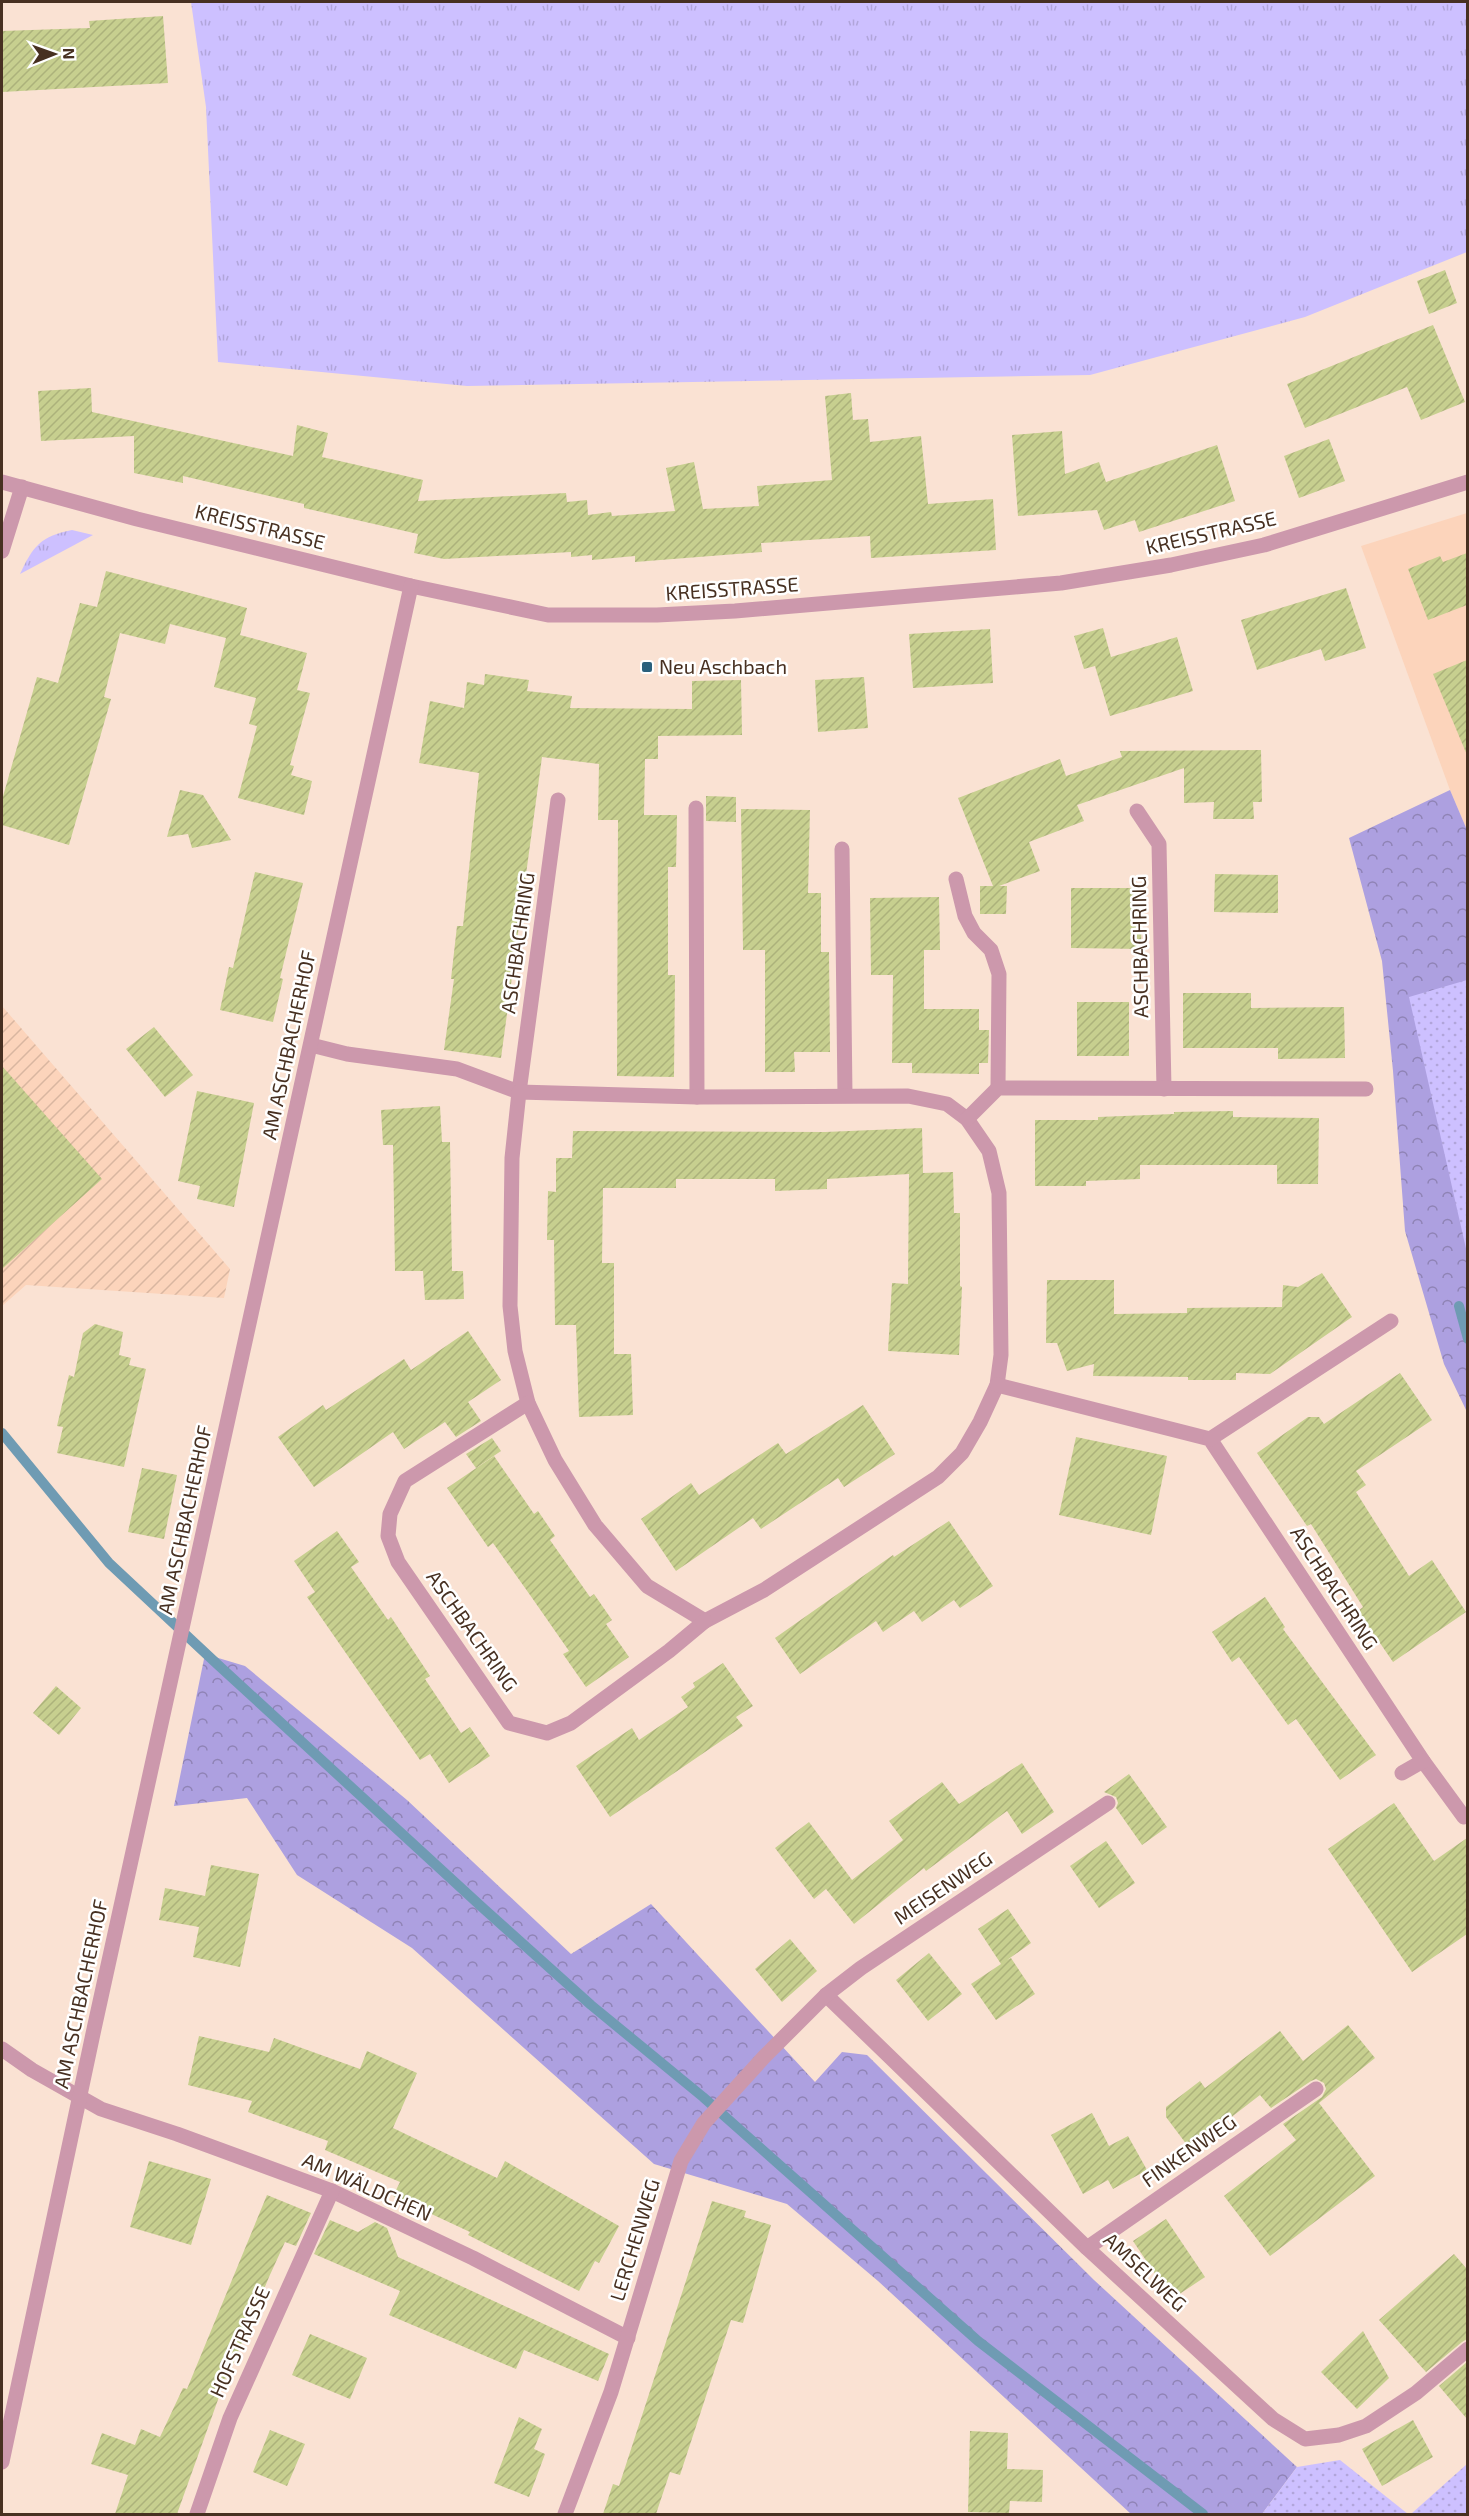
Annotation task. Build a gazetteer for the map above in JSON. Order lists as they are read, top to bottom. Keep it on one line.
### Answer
{"streets":{"street":["KREISSTRASSE","ASCHBACHRING","AM ASCHBACHERHOF","MEISENWEG","FINKENWEG","AM WÄLDCHEN","LERCHENWEG","AMSELWEG","HOFSTRASSE"]},"crossings":[["KREISSTRASSE","AM ASCHBACHERHOF"],["ASCHBACHRING","AM ASCHBACHERHOF"],["AM ASCHBACHERHOF","AM WÄLDCHEN"],["MEISENWEG","LERCHENWEG"],["MEISENWEG","AMSELWEG"],["FINKENWEG","AMSELWEG"],["AM WÄLDCHEN","LERCHENWEG"],["AM WÄLDCHEN","HOFSTRASSE"]],"places":{"transit":["Neu Aschbach"]},"north":"right"}
